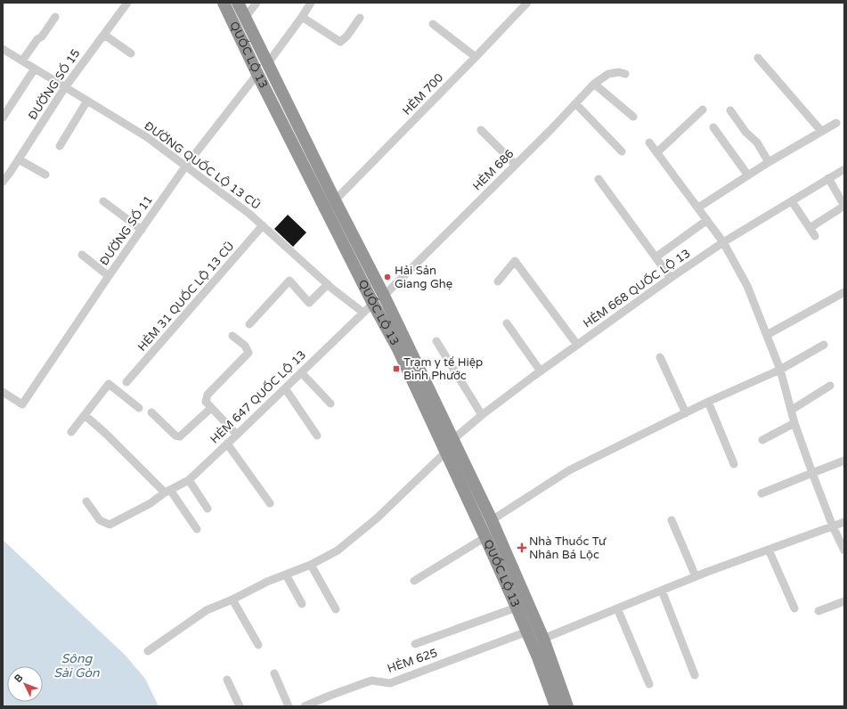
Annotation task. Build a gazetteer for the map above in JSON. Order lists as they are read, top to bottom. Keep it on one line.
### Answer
{"streets":{"highway":["QUỐC LỘ 13"],"street":["ĐƯỜNG SỐ 15","HẺM 700","ĐƯỜNG QUỐC LỘ 13 CŨ","HẺM 686","ĐƯỜNG SỐ 11","HẺM 668 QUỐC LỘ 13","HẺM 31 QUỐC LỘ 13 CŨ","HẺM 647 QUỐC LỘ 13","HẺM 625"]},"crossings":[["QUỐC LỘ 13","HẺM 700"],["QUỐC LỘ 13","HẺM 686"],["QUỐC LỘ 13","ĐƯỜNG SỐ 11"],["QUỐC LỘ 13","HẺM 668 QUỐC LỘ 13"],["QUỐC LỘ 13","HẺM 625"],["ĐƯỜNG SỐ 15","ĐƯỜNG QUỐC LỘ 13 CŨ"],["ĐƯỜNG QUỐC LỘ 13 CŨ","ĐƯỜNG SỐ 11"],["ĐƯỜNG QUỐC LỘ 13 CŨ","HẺM 31 QUỐC LỘ 13 CŨ"],["ĐƯỜNG QUỐC LỘ 13 CŨ","HẺM 647 QUỐC LỘ 13"]],"water":["Sông Sài Gòn"],"places":{"other":["Hải Sản Giang Ghẹ"],"transit":["Trạm y tế Hiệp Bình Phước"],"health":["Nhà Thuốc Tư Nhân Bá Lộc"]},"north":"top left"}
